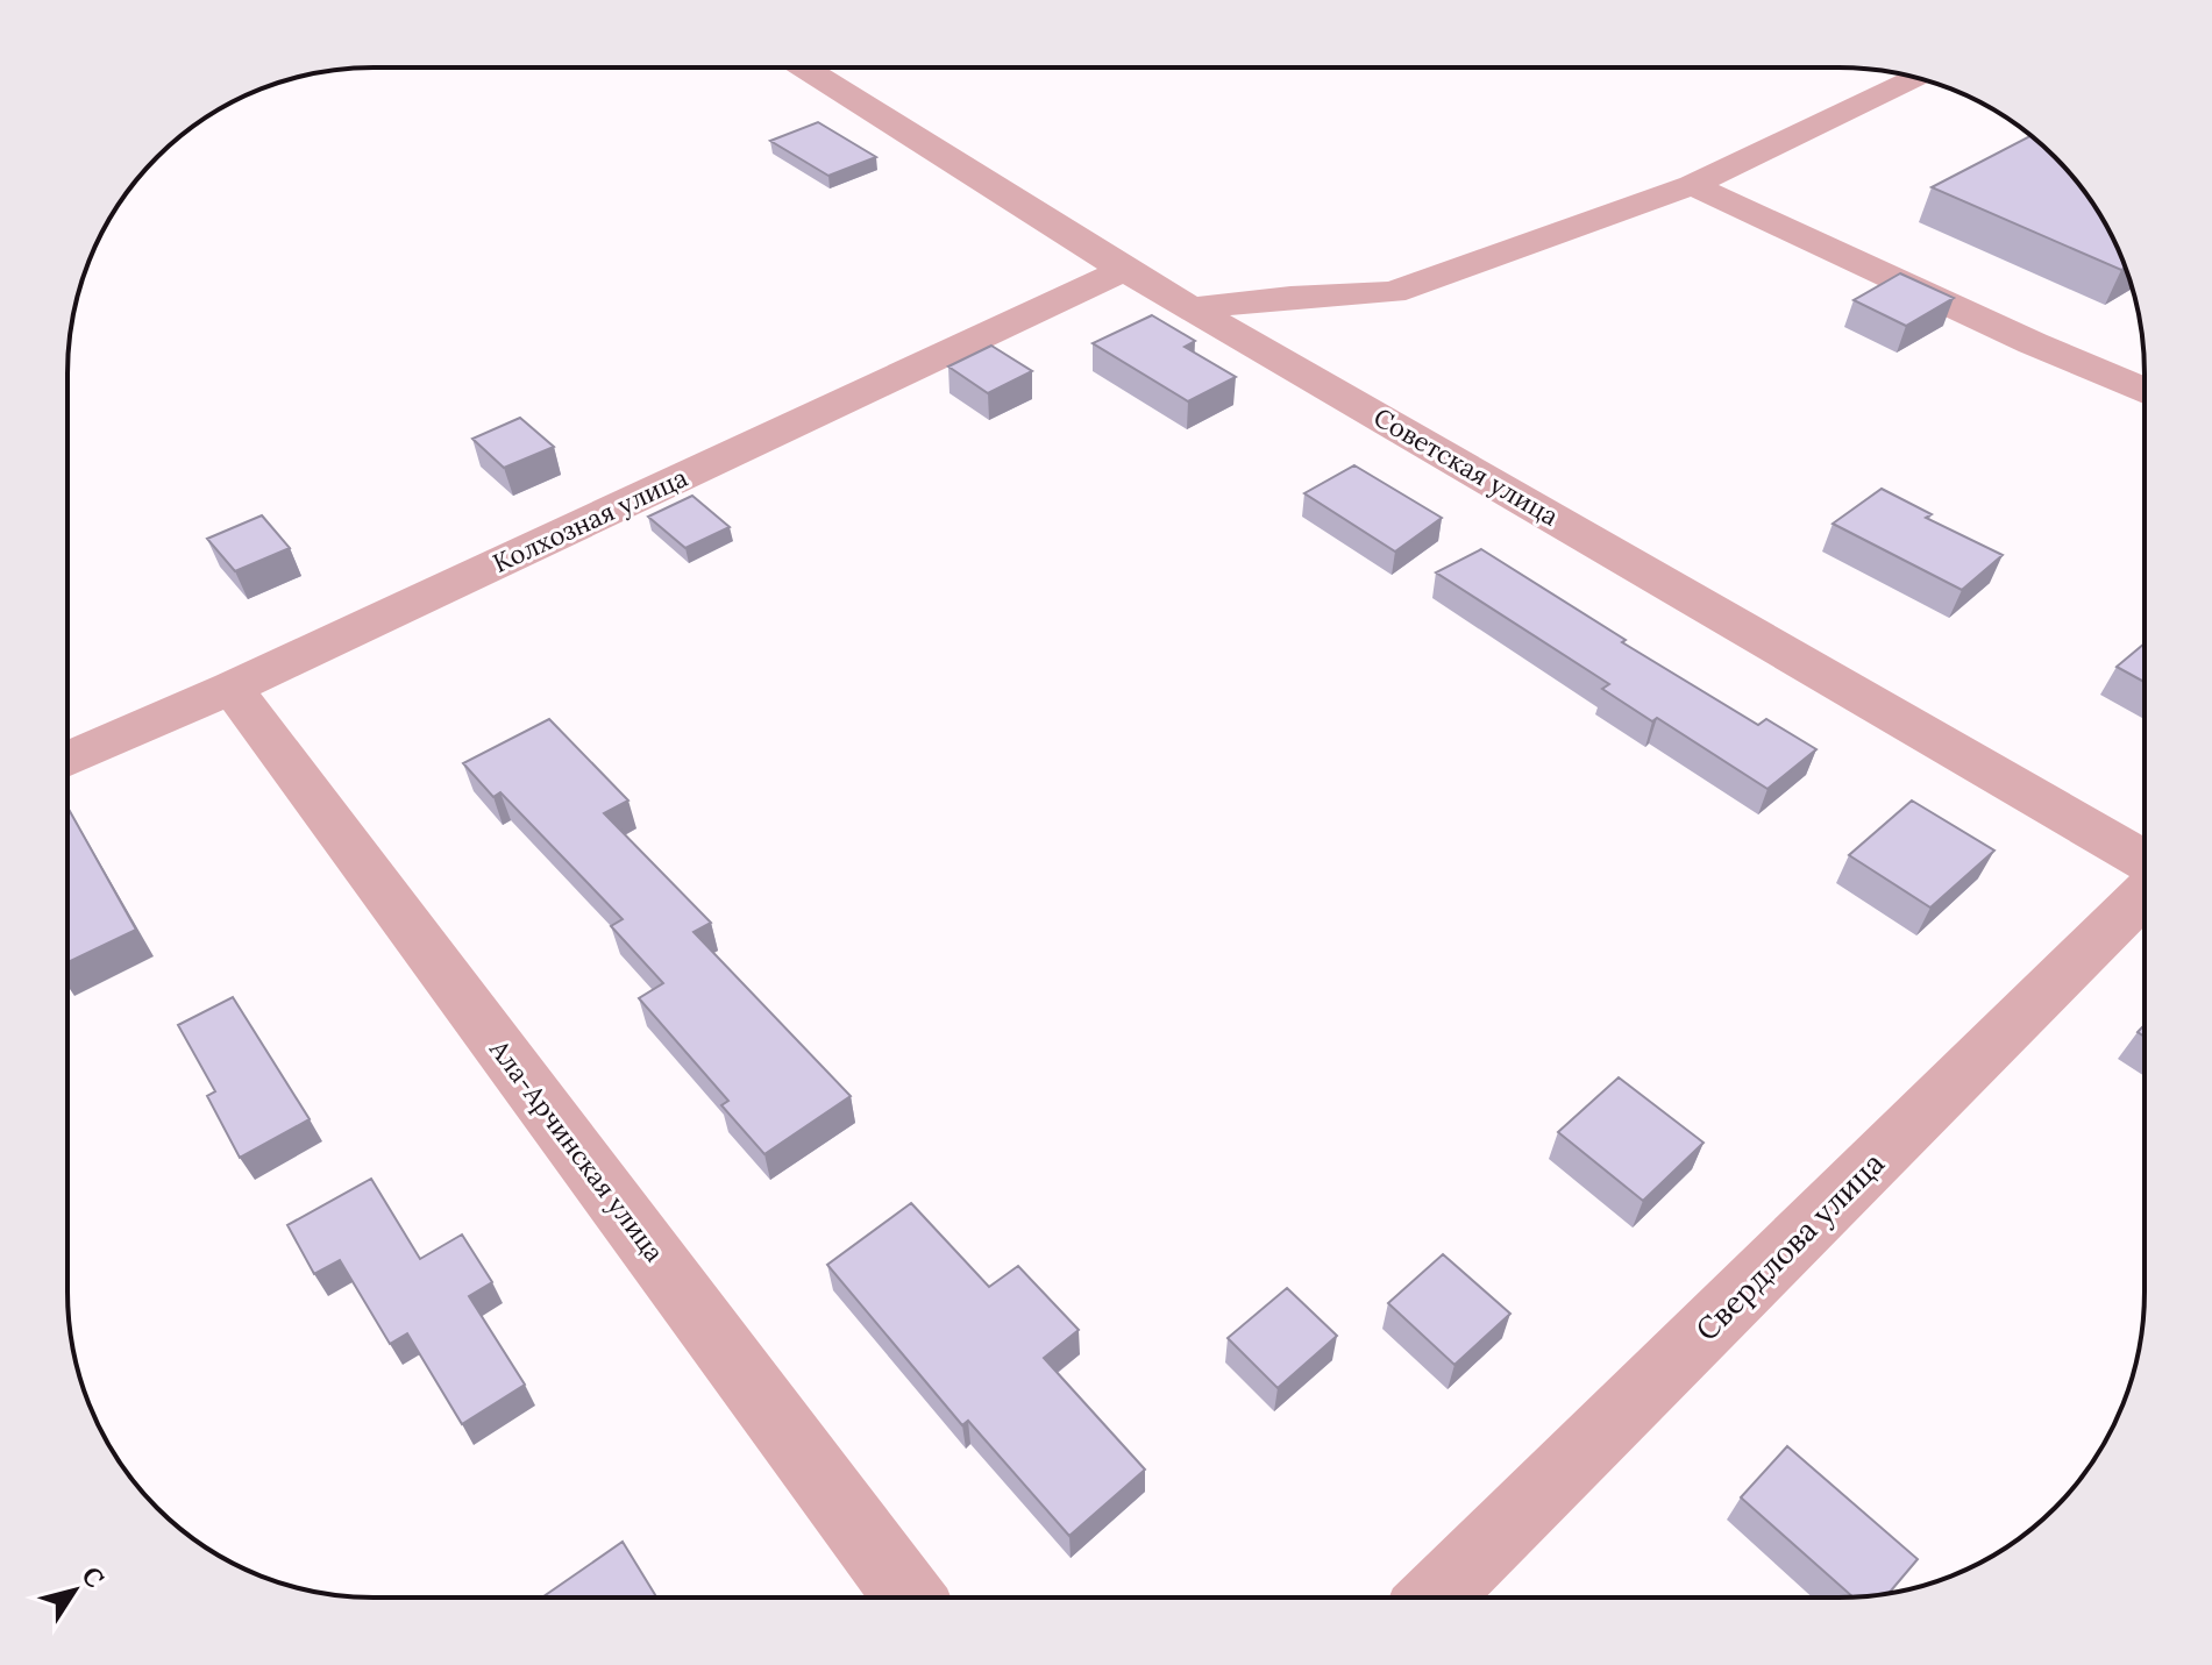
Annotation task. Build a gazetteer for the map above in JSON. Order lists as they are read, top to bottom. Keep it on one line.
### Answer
{"streets":{"street":["Советская улица","Колхозная улица","Ала-Арчинская улица","Свердлова улица"]},"crossings":[["Советская улица","Колхозная улица"],["Колхозная улица","Ала-Арчинская улица"]],"north":"top right"}
